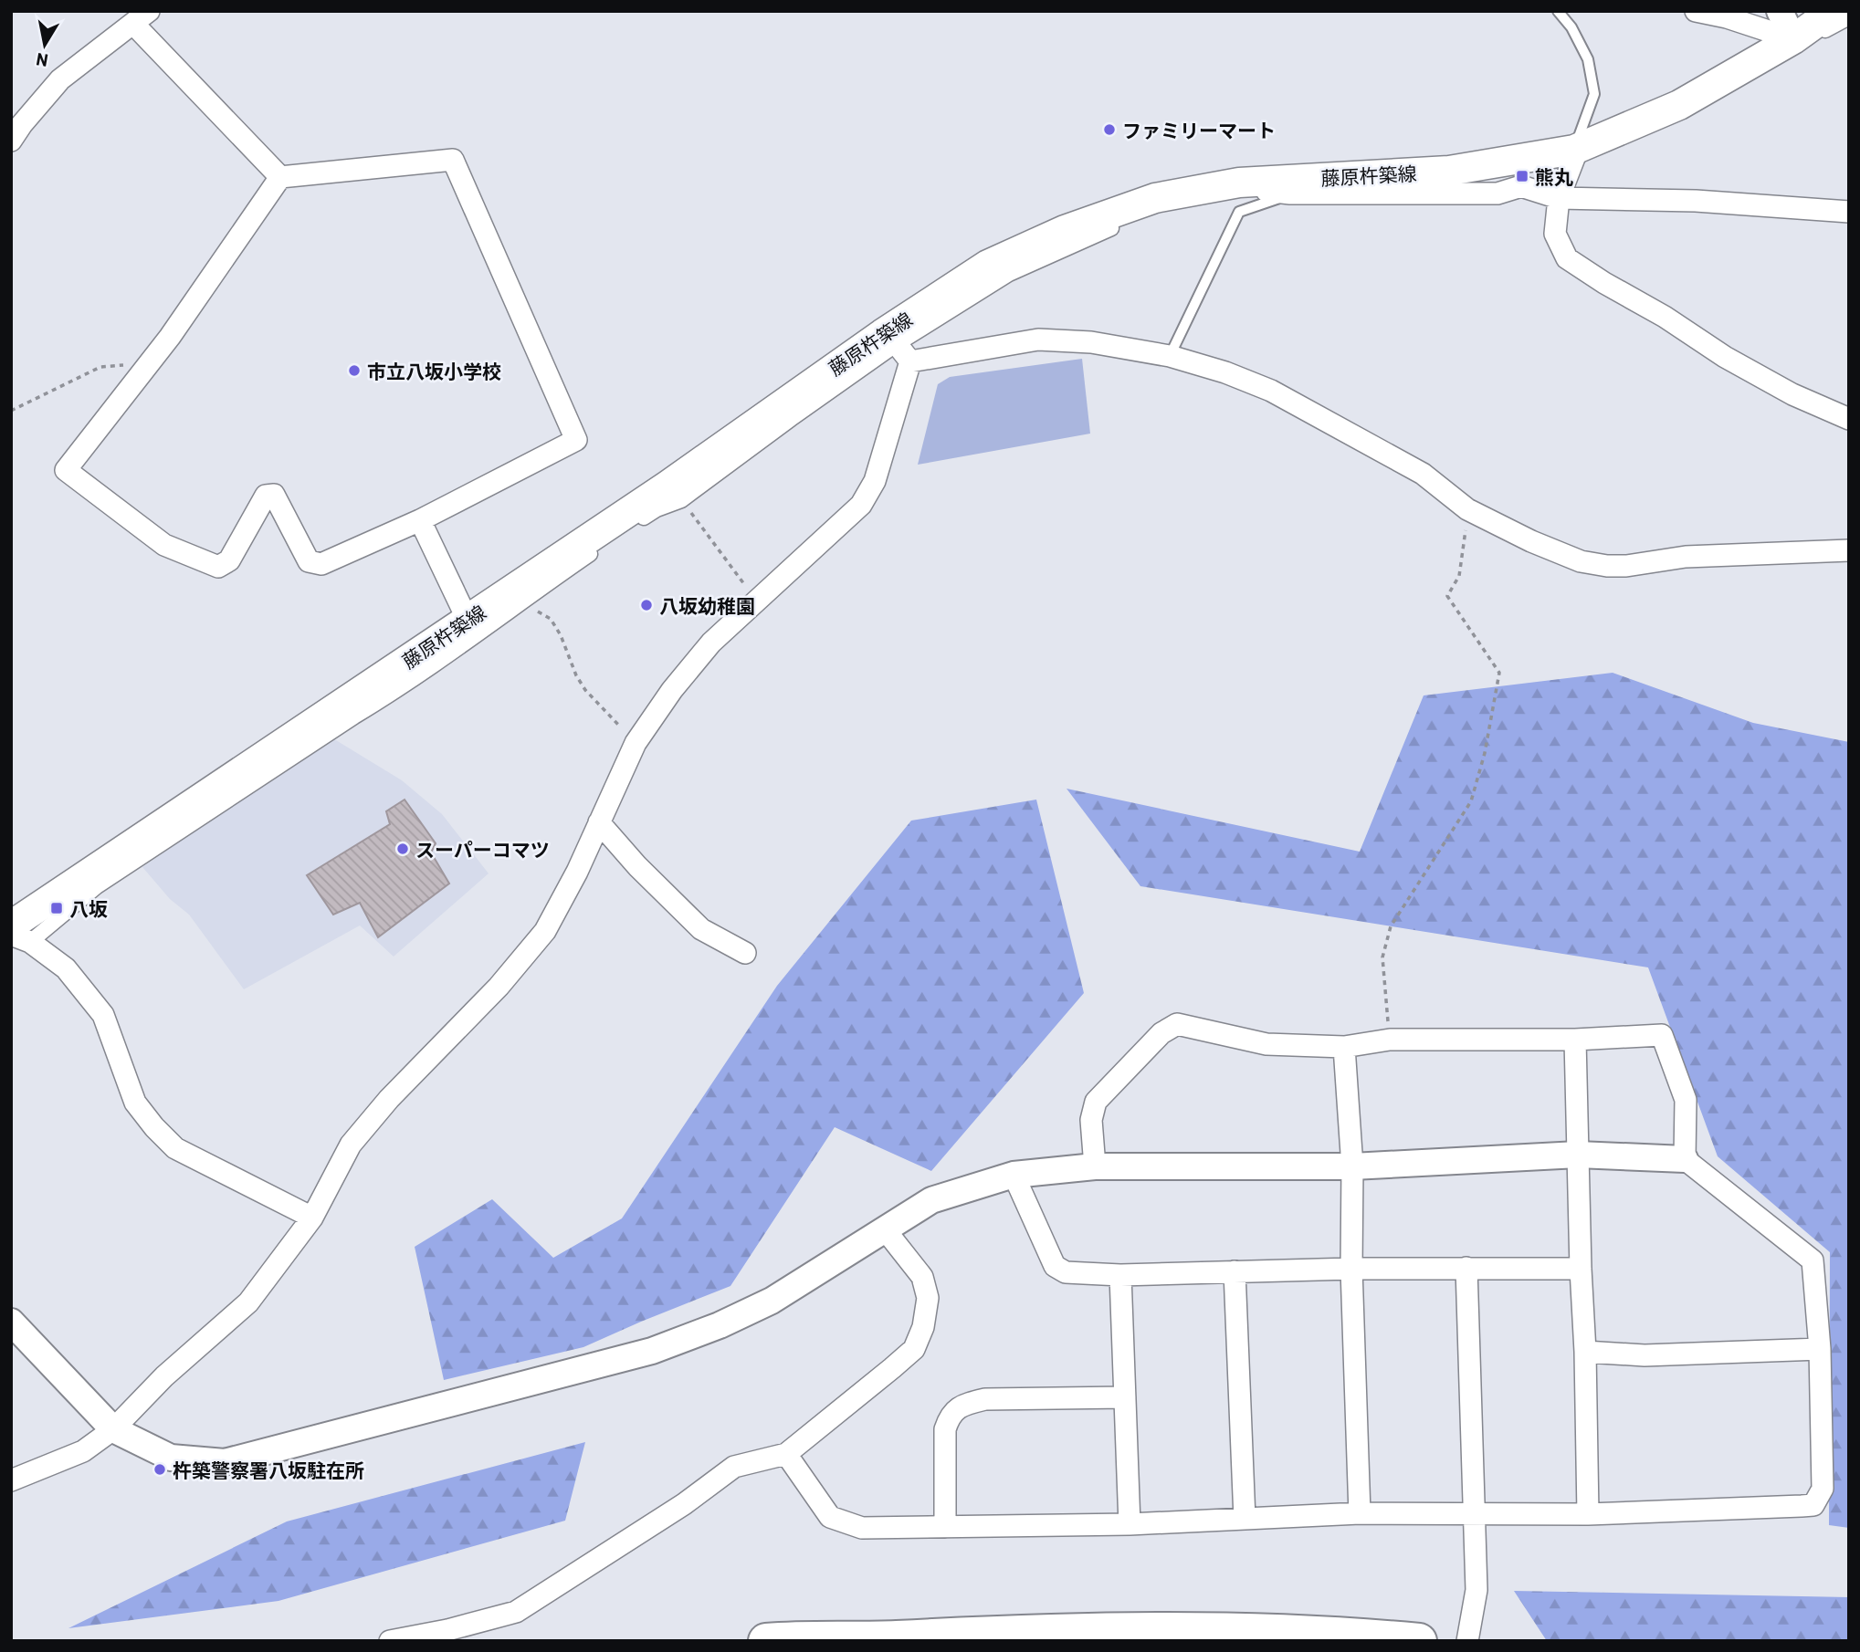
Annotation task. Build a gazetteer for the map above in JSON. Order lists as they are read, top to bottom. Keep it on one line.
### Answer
{"streets":{"main road":["藤原杵築線"]},"places":{"other":["ファミリーマート","市立八坂小学校","八坂幼稚園","スーパーコマツ","杵築警察署八坂駐在所"],"transit":["熊丸","八坂"]},"north":"bottom"}
